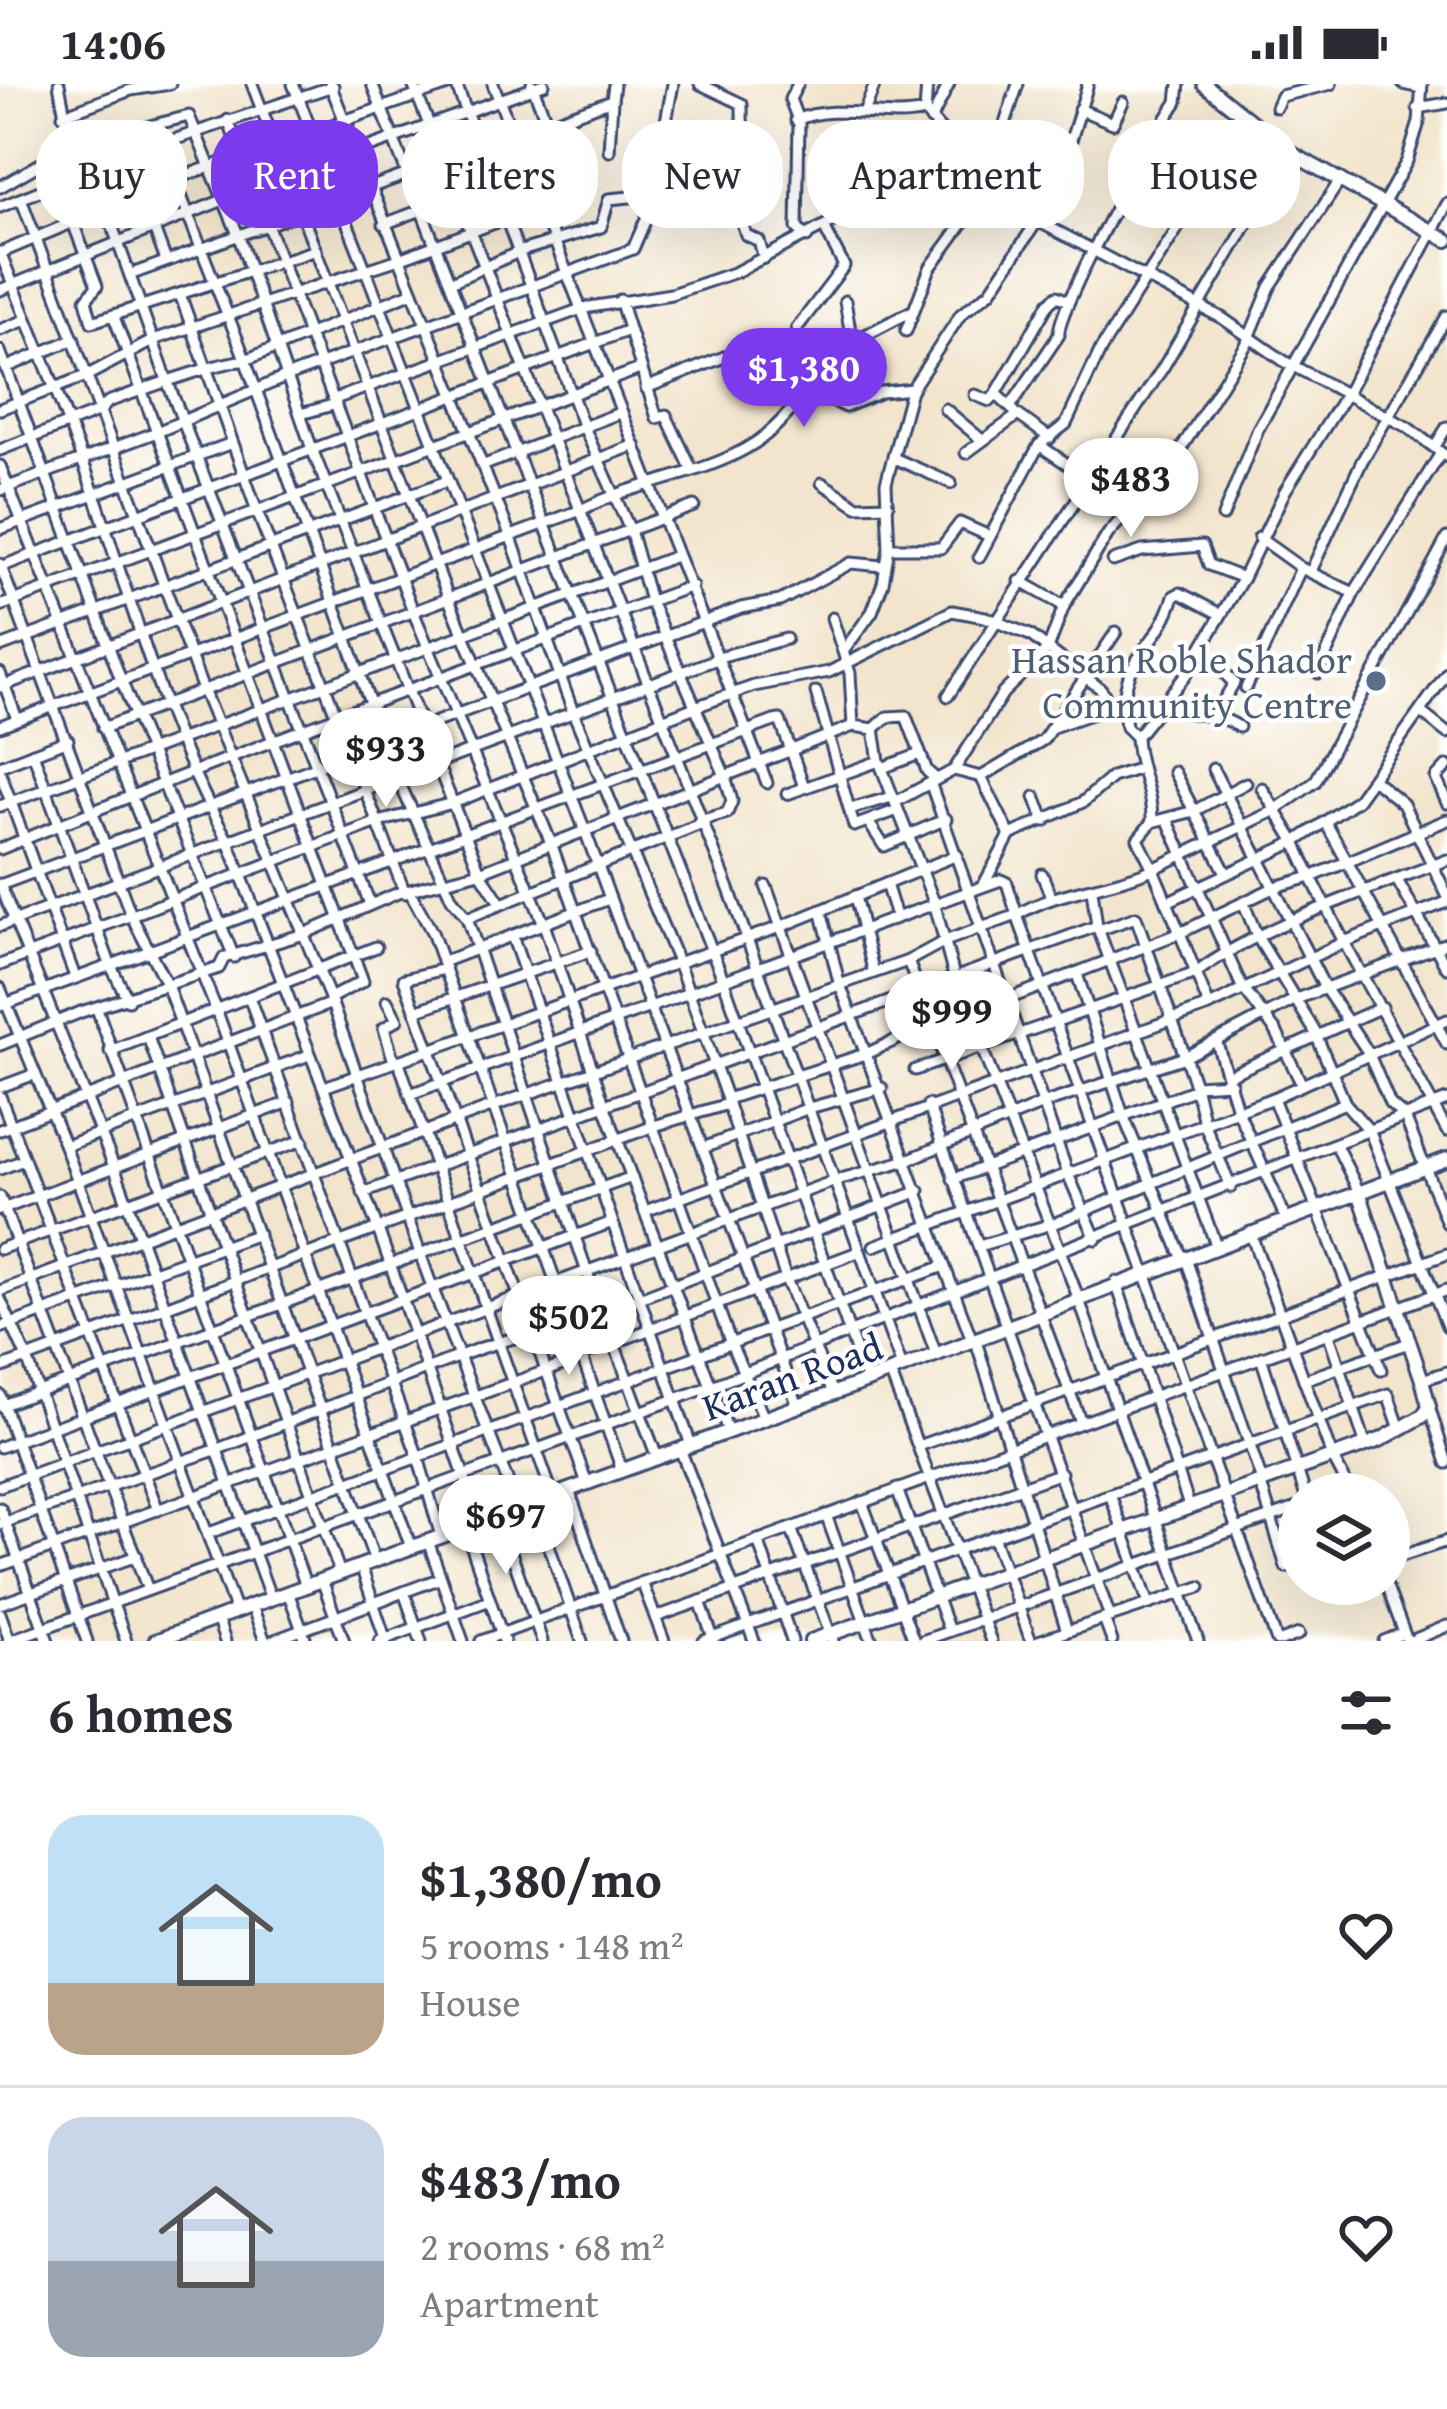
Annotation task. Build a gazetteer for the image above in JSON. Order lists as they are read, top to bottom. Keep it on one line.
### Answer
{"streets":{"street":["Karan Road"]},"places":["Hassan Roble Shador Community Centre"],"page":{"status":"14:06","chip":["Buy","Rent","Filters","New","Apartment","House"],"price":["$1,380","$483","$933","$999","$502","$697"],"heading":"6 homes","list":[{"name":"$1,380/mo","note":"5 rooms · 148 m² · House"},{"name":"$483/mo","note":"2 rooms · 68 m² · Apartment"}]}}
